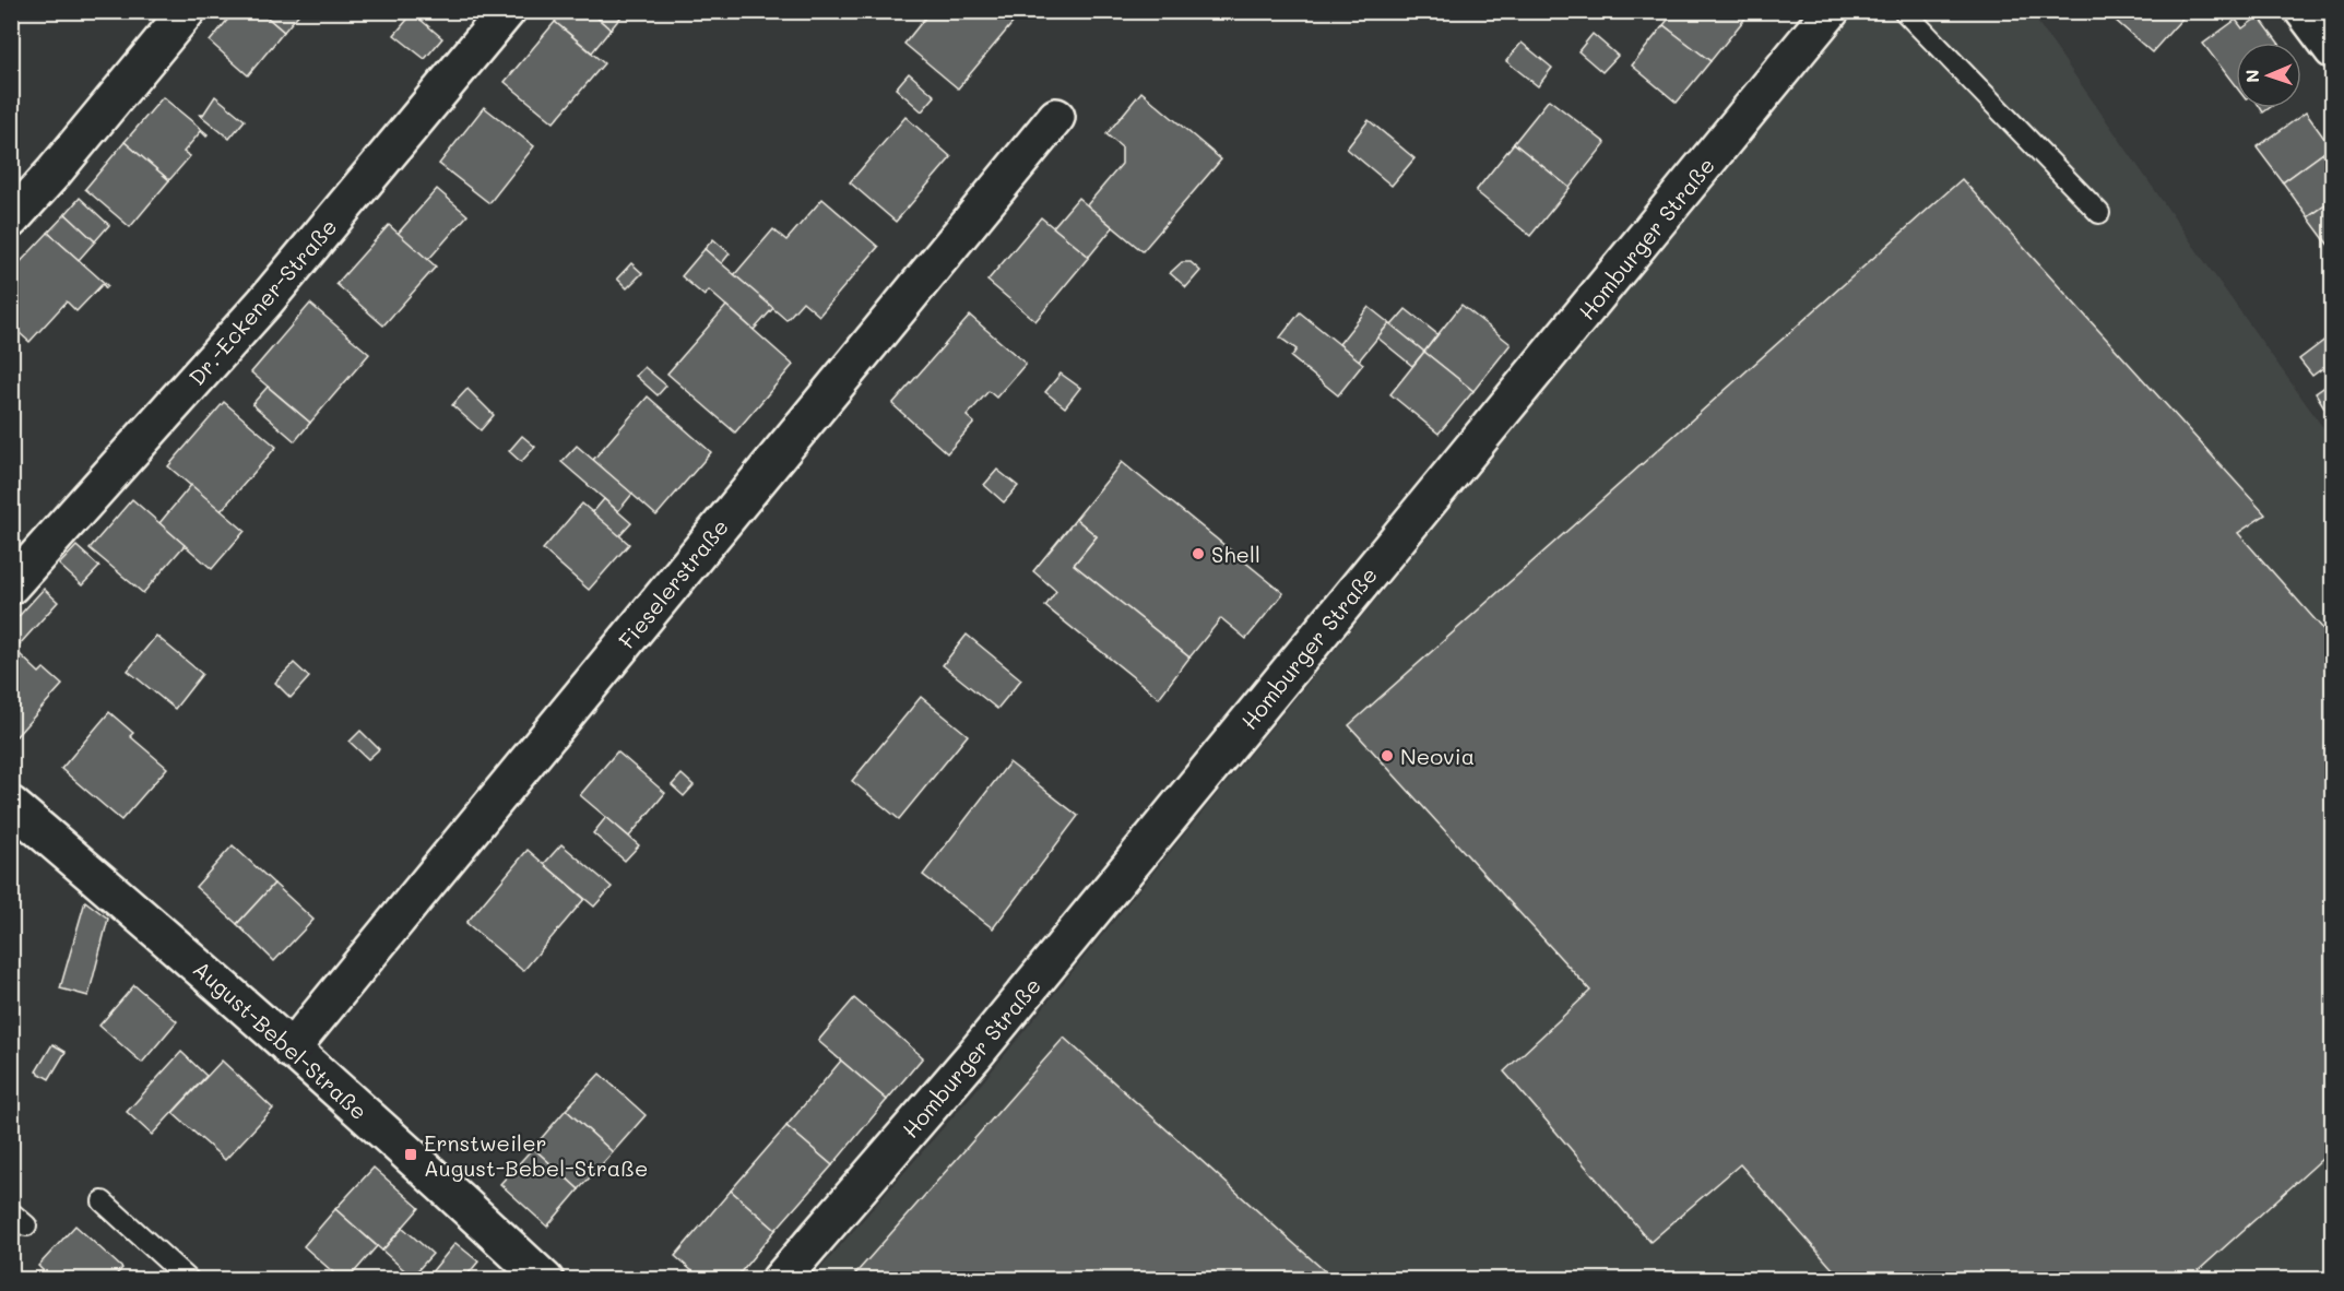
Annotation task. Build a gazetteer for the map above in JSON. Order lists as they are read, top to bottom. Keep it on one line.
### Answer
{"streets":{"street":["Homburger Straße","Dr.-Eckener-Straße","Fieselerstraße","August-Bebel-Straße"]},"crossings":[["Fieselerstraße","August-Bebel-Straße"]],"places":{"other":["Shell","Neovia"],"transit":["Ernstweiler August-Bebel-Straße"]},"north":"left"}
